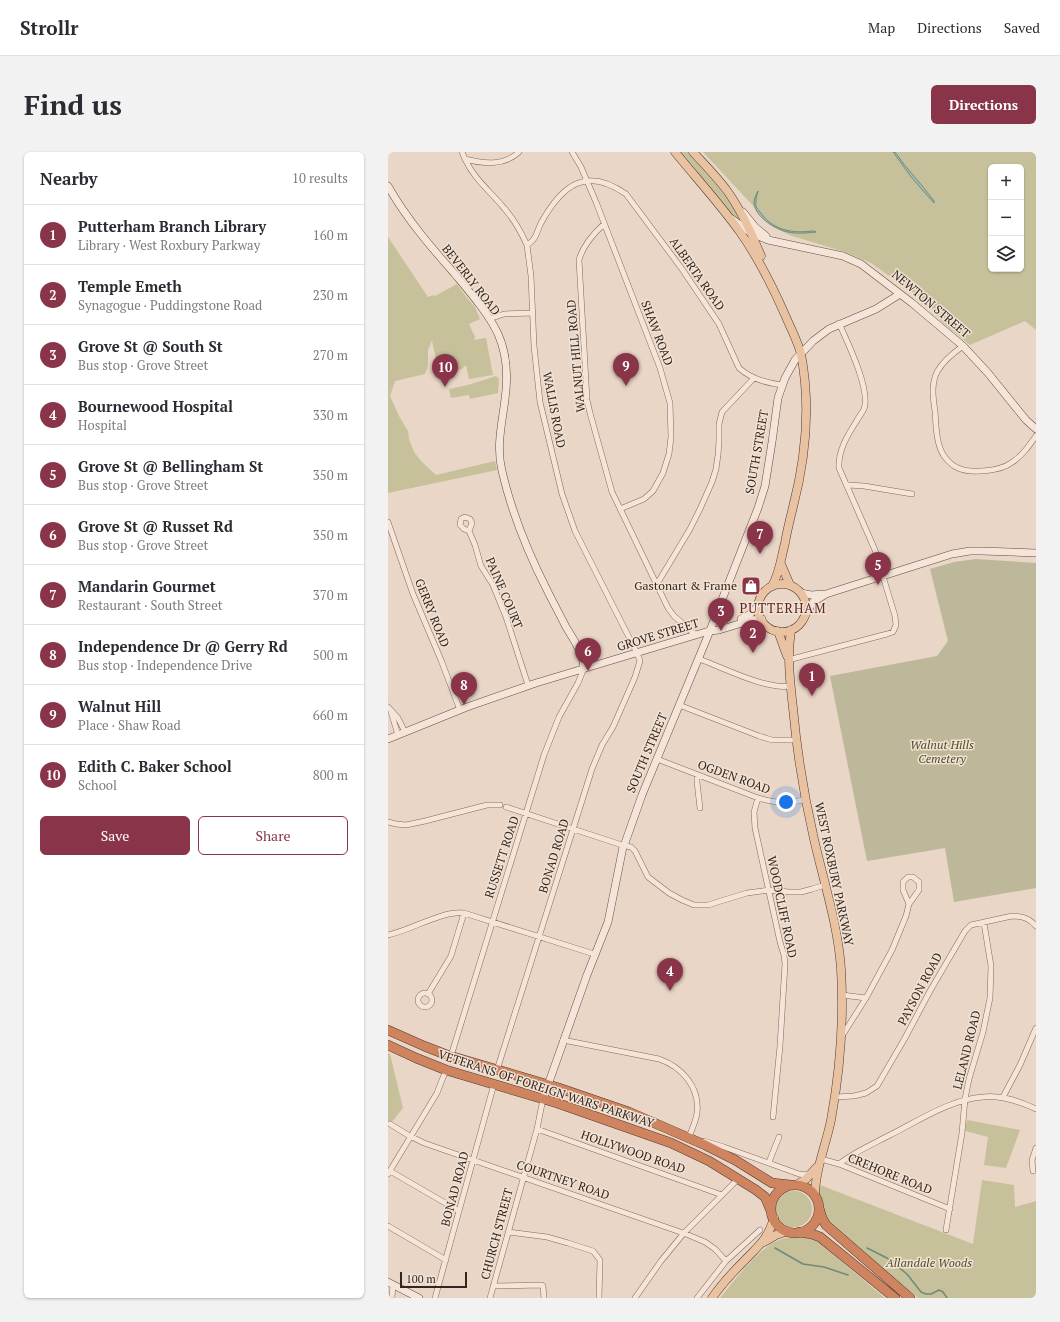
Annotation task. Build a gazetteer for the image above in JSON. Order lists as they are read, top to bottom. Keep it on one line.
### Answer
{"streets":{"highway":["VETERANS OF FOREIGN WARS PARKWAY"],"main road":["NEWTON STREET","WEST ROXBURY PARKWAY"],"street":["ALBERTA ROAD","BEVERLY ROAD","SHAW ROAD","WALNUT HILL ROAD","WALLIS ROAD","SOUTH STREET","PAINE COURT","GERRY ROAD","GROVE STREET","OGDEN ROAD","BONAD ROAD","RUSSETT ROAD","WOODCLIFF ROAD","PAYSON ROAD","LELAND ROAD","HOLLYWOOD ROAD","CREHORE ROAD","COURTNEY ROAD","CHURCH STREET"]},"crossings":[["ALBERTA ROAD","SHAW ROAD"],["ALBERTA ROAD","SOUTH STREET"],["BEVERLY ROAD","GROVE STREET"],["BEVERLY ROAD","RUSSETT ROAD"],["NEWTON STREET","SOUTH STREET"],["SHAW ROAD","WALNUT HILL ROAD"],["WALNUT HILL ROAD","GROVE STREET"],["WALLIS ROAD","GROVE STREET"],["WALLIS ROAD","BONAD ROAD"],["SOUTH STREET","GROVE STREET"],["SOUTH STREET","OGDEN ROAD"],["SOUTH STREET","VETERANS OF FOREIGN WARS PARKWAY"],["SOUTH STREET","HOLLYWOOD ROAD"],["SOUTH STREET","CHURCH STREET"],["PAINE COURT","GROVE STREET"],["GERRY ROAD","GROVE STREET"],["GROVE STREET","BONAD ROAD"],["GROVE STREET","RUSSETT ROAD"],["GROVE STREET","WEST ROXBURY PARKWAY"],["OGDEN ROAD","WEST ROXBURY PARKWAY"],["OGDEN ROAD","WOODCLIFF ROAD"],["BONAD ROAD","VETERANS OF FOREIGN WARS PARKWAY"],["BONAD ROAD","COURTNEY ROAD"],["RUSSETT ROAD","VETERANS OF FOREIGN WARS PARKWAY"],["WEST ROXBURY PARKWAY","PAYSON ROAD"],["WEST ROXBURY PARKWAY","VETERANS OF FOREIGN WARS PARKWAY"],["WEST ROXBURY PARKWAY","CREHORE ROAD"],["PAYSON ROAD","LELAND ROAD"],["LELAND ROAD","CREHORE ROAD"],["HOLLYWOOD ROAD","CHURCH STREET"],["COURTNEY ROAD","CHURCH STREET"]],"districts":["PUTTERHAM"],"parks":["Walnut Hills Cemetery","Allandale Woods"],"places":{"shop":["Gastonart & Frame"]},"scale_bar":"100 m","page":{"header":"Strollr","nav":["Map","Directions","Saved"],"buttons":["Directions",["Save","Share"]],"title":"Find us","heading":["Nearby","10 results"],"map_buttons":["+","−"],"list":[{"mark":"1","name":"Putterham Branch Library","note":"Library · West Roxbury Parkway","value":"160 m"},{"mark":"2","name":"Temple Emeth","note":"Synagogue · Puddingstone Road","value":"230 m"},{"mark":"3","name":"Grove St @ South St","note":"Bus stop · Grove Street","value":"270 m"},{"mark":"4","name":"Bournewood Hospital","note":"Hospital","value":"330 m"},{"mark":"5","name":"Grove St @ Bellingham St","note":"Bus stop · Grove Street","value":"350 m"},{"mark":"6","name":"Grove St @ Russet Rd","note":"Bus stop · Grove Street","value":"350 m"},{"mark":"7","name":"Mandarin Gourmet","note":"Restaurant · South Street","value":"370 m"},{"mark":"8","name":"Independence Dr @ Gerry Rd","note":"Bus stop · Independence Drive","value":"500 m"},{"mark":"9","name":"Walnut Hill","note":"Place · Shaw Road","value":"660 m"},{"mark":"10","name":"Edith C. Baker School","note":"School","value":"800 m"}],"pins":["9","10","7","5","3","2","6","1","8","4"],"scale":"100 m"}}
